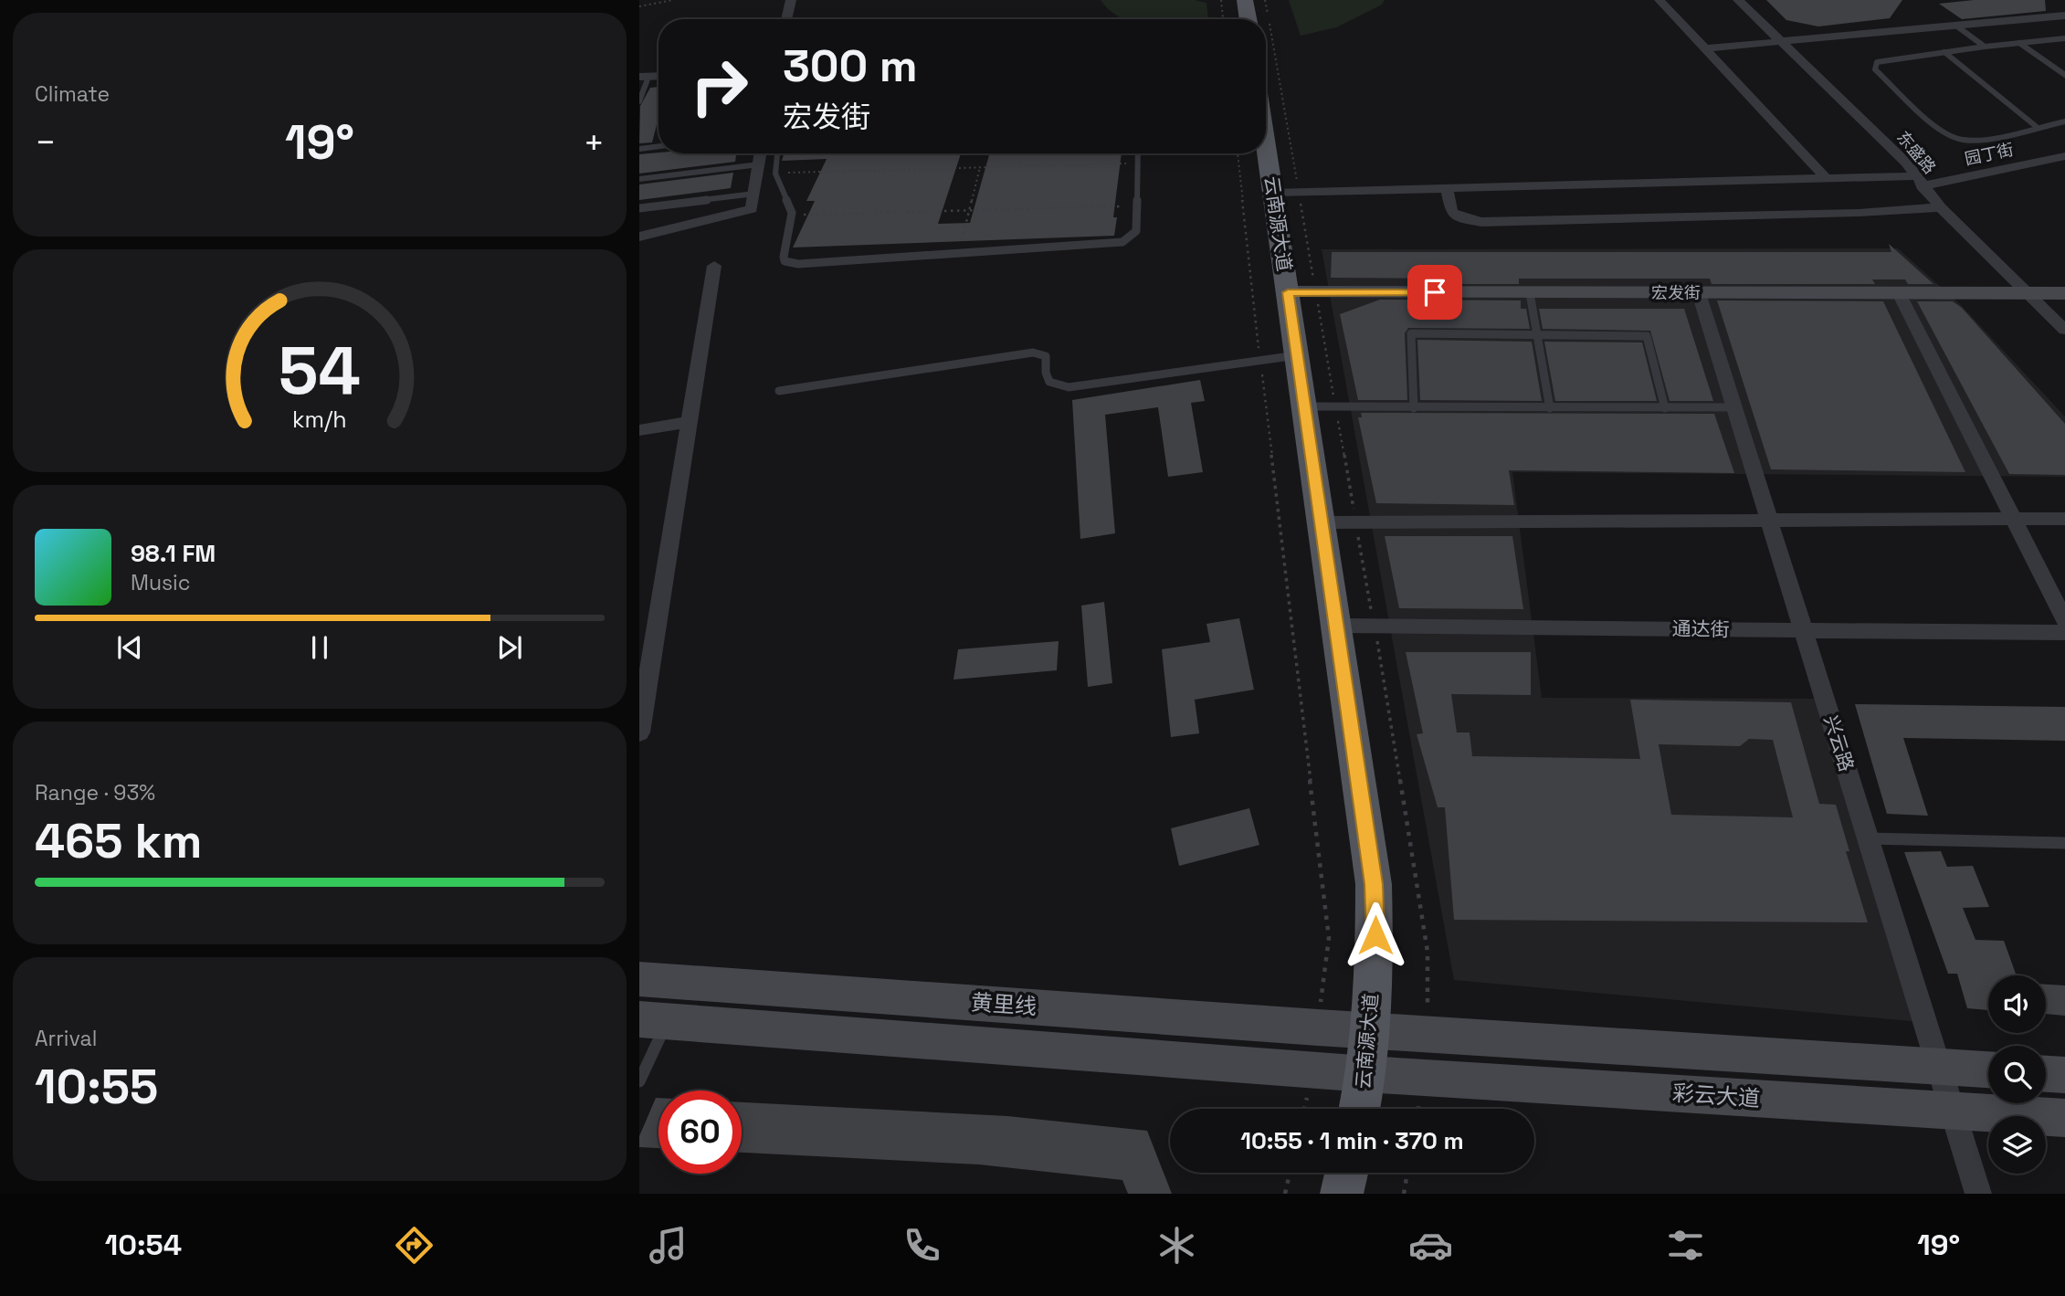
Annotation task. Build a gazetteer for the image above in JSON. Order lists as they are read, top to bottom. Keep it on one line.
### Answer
{"streets":{"main road":["云南源大道","宏发街","黄里线","彩云大道"],"street":["东盛路","园丁街","通达街","兴云路"]},"crossings":[["东盛路","园丁街"],["东盛路","宏发街"],["园丁街","云南源大道"],["云南源大道","宏发街"],["云南源大道","通达街"],["云南源大道","黄里线"],["云南源大道","彩云大道"],["宏发街","兴云路"],["通达街","兴云路"],["兴云路","彩云大道"],["黄里线","彩云大道"]],"page":{"tile":["Climate",["Range · 93%","465 km"],["Arrival","10:55"]],"turn":["300 m","宏发街"],"heat":["−","19°","+"],"song":["98.1 FM","Music"],"limit":"60","trip":"10:55 · 1 min · 370 m","tabs":["10:54","19°"],"gauge":["54","km/h"]}}
